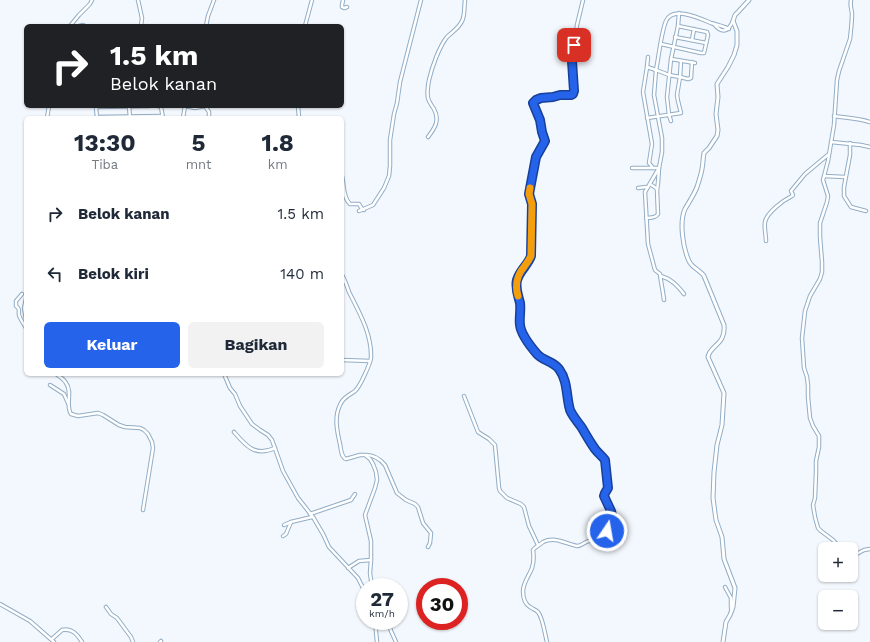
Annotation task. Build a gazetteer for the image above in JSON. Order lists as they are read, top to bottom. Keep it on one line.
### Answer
{"page":{"turn":["1.5 km","Belok kanan"],"eta":["13:30","Tiba","5","mnt","1.8","km"],"list":[{"name":"Belok kanan","value":"1.5 km"},{"name":"Belok kiri","value":"140 m"}],"buttons":["Keluar","Bagikan"],"map_buttons":["+","−"],"speed":"27 km/h","limit":"30"}}
